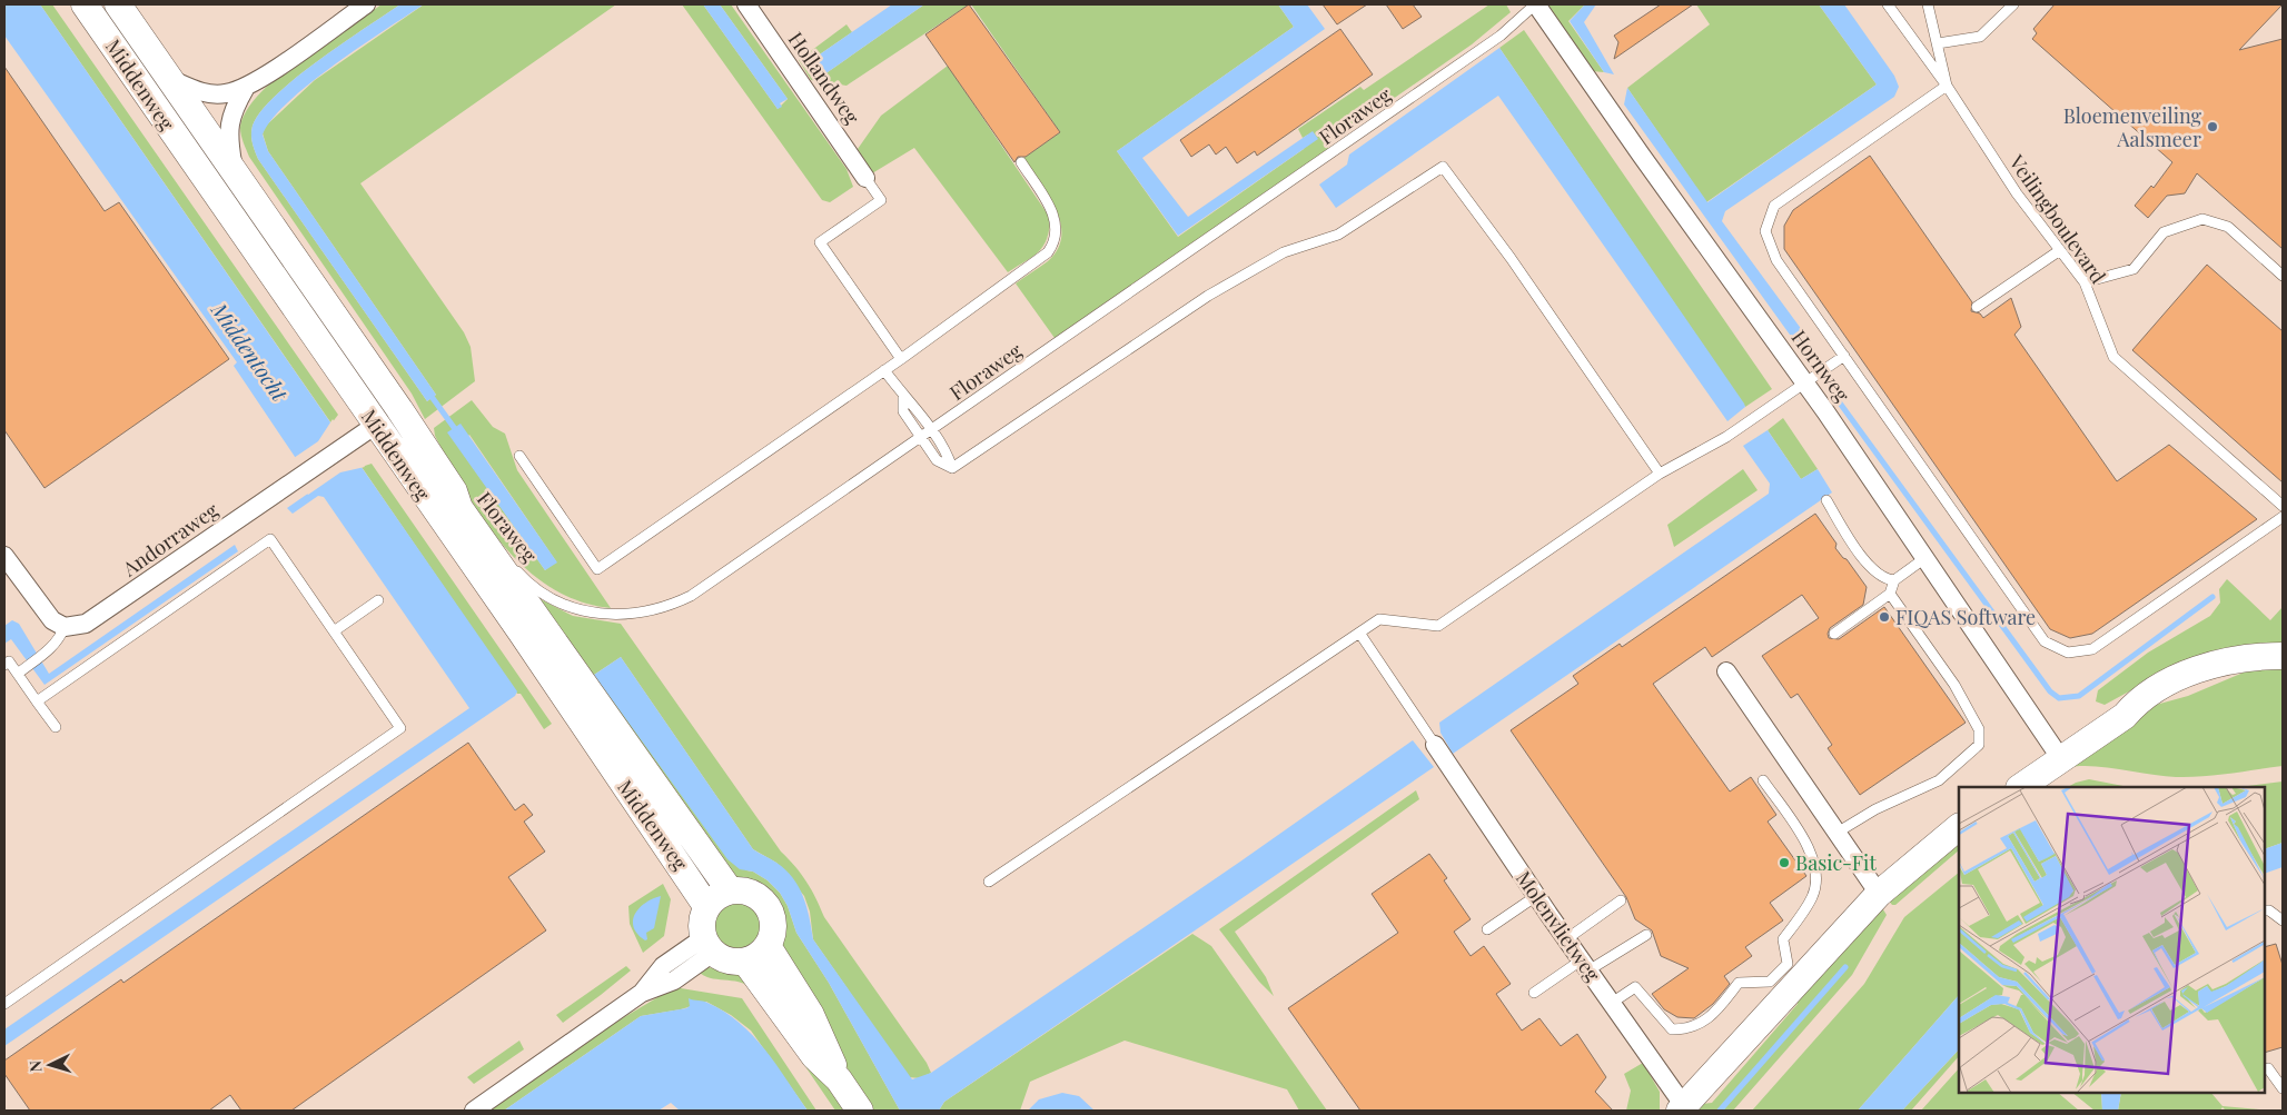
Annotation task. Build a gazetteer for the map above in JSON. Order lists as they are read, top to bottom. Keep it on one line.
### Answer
{"streets":{"street":["Hollandweg","Middenweg","Hornweg","Andorraweg","Molenvlietweg"],"lane":["Floraweg","Veilingboulevard"]},"crossings":[["Middenweg","Floraweg"],["Middenweg","Andorraweg"],["Floraweg","Hornweg"]],"water":["Middentocht"],"places":["Bloemenveiling Aalsmeer","FIQAS Software","Basic-Fit"],"north":"left"}
